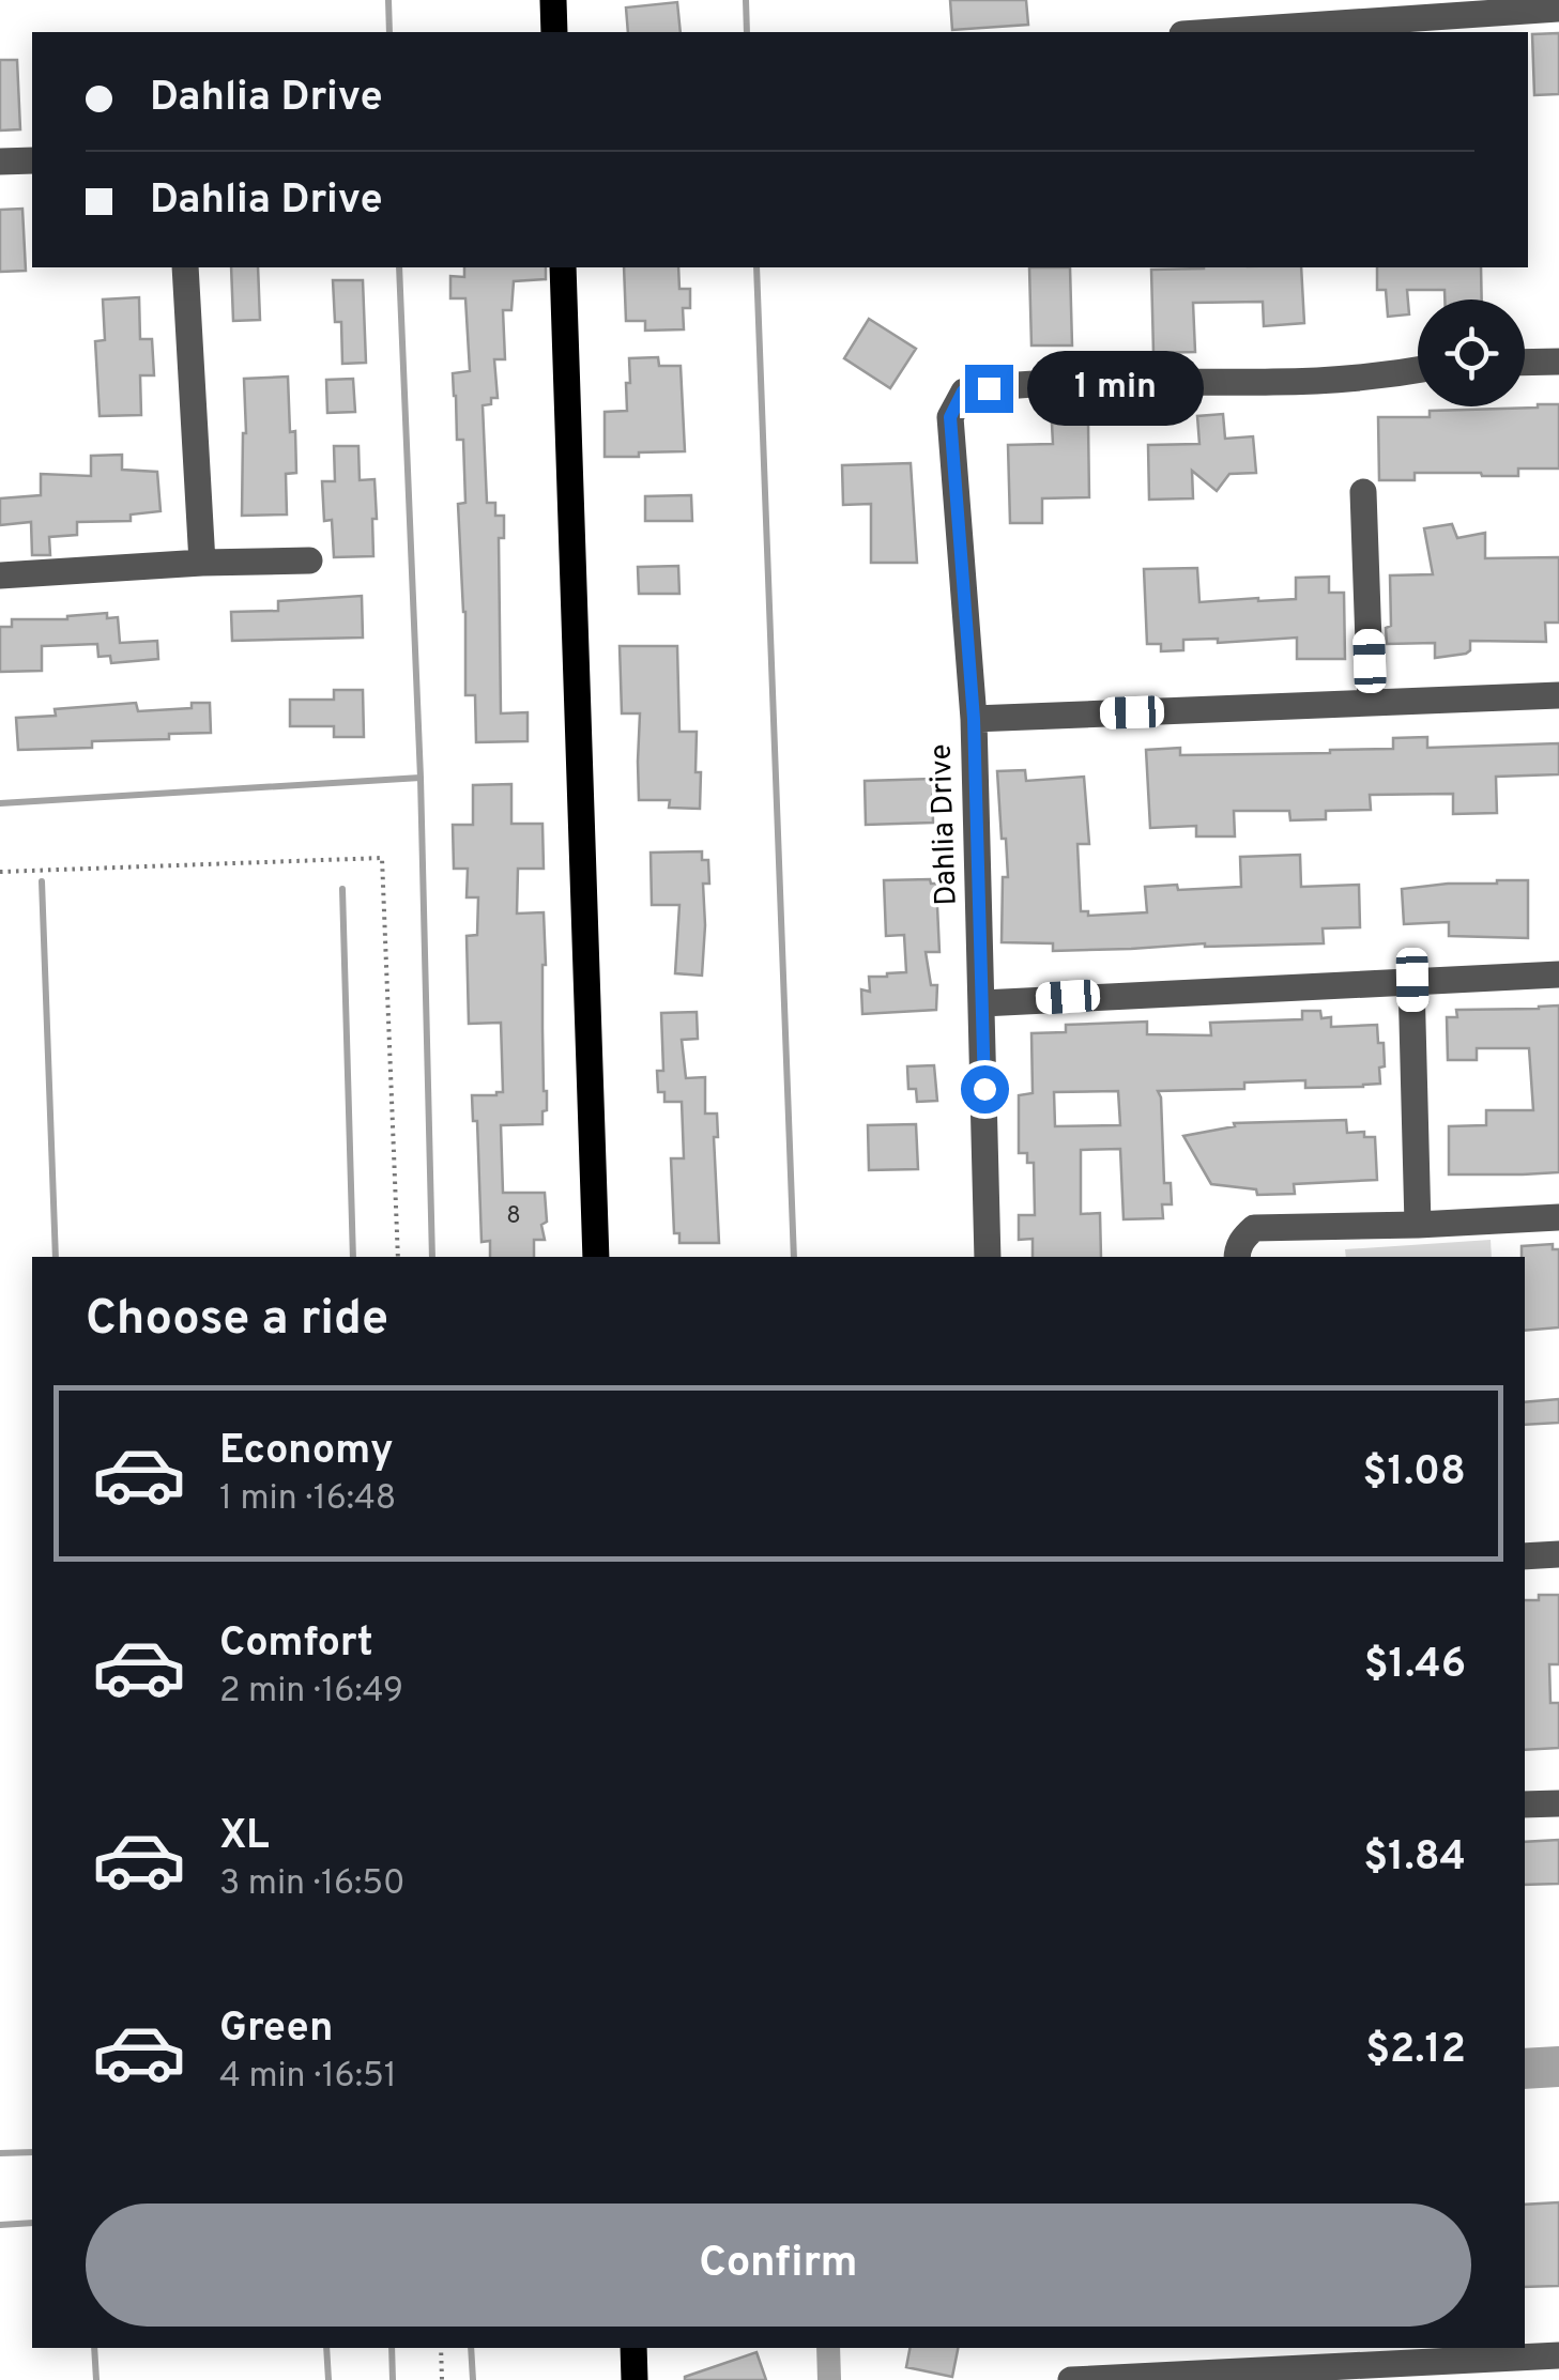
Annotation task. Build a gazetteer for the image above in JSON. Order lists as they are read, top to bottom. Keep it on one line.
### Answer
{"streets":{"street":["Dahlia Drive"]},"house_numbers":["8"],"page":{"banner":["Dahlia Drive","Dahlia Drive"],"bubble":"1 min","heading":"Choose a ride","list":[{"name":"Economy","note":"1 min · 16:48","value":"$1.08"},{"name":"Comfort","note":"2 min · 16:49","value":"$1.46"},{"name":"XL","note":"3 min · 16:50","value":"$1.84"},{"name":"Green","note":"4 min · 16:51","value":"$2.12"}],"buttons":"Confirm"}}
